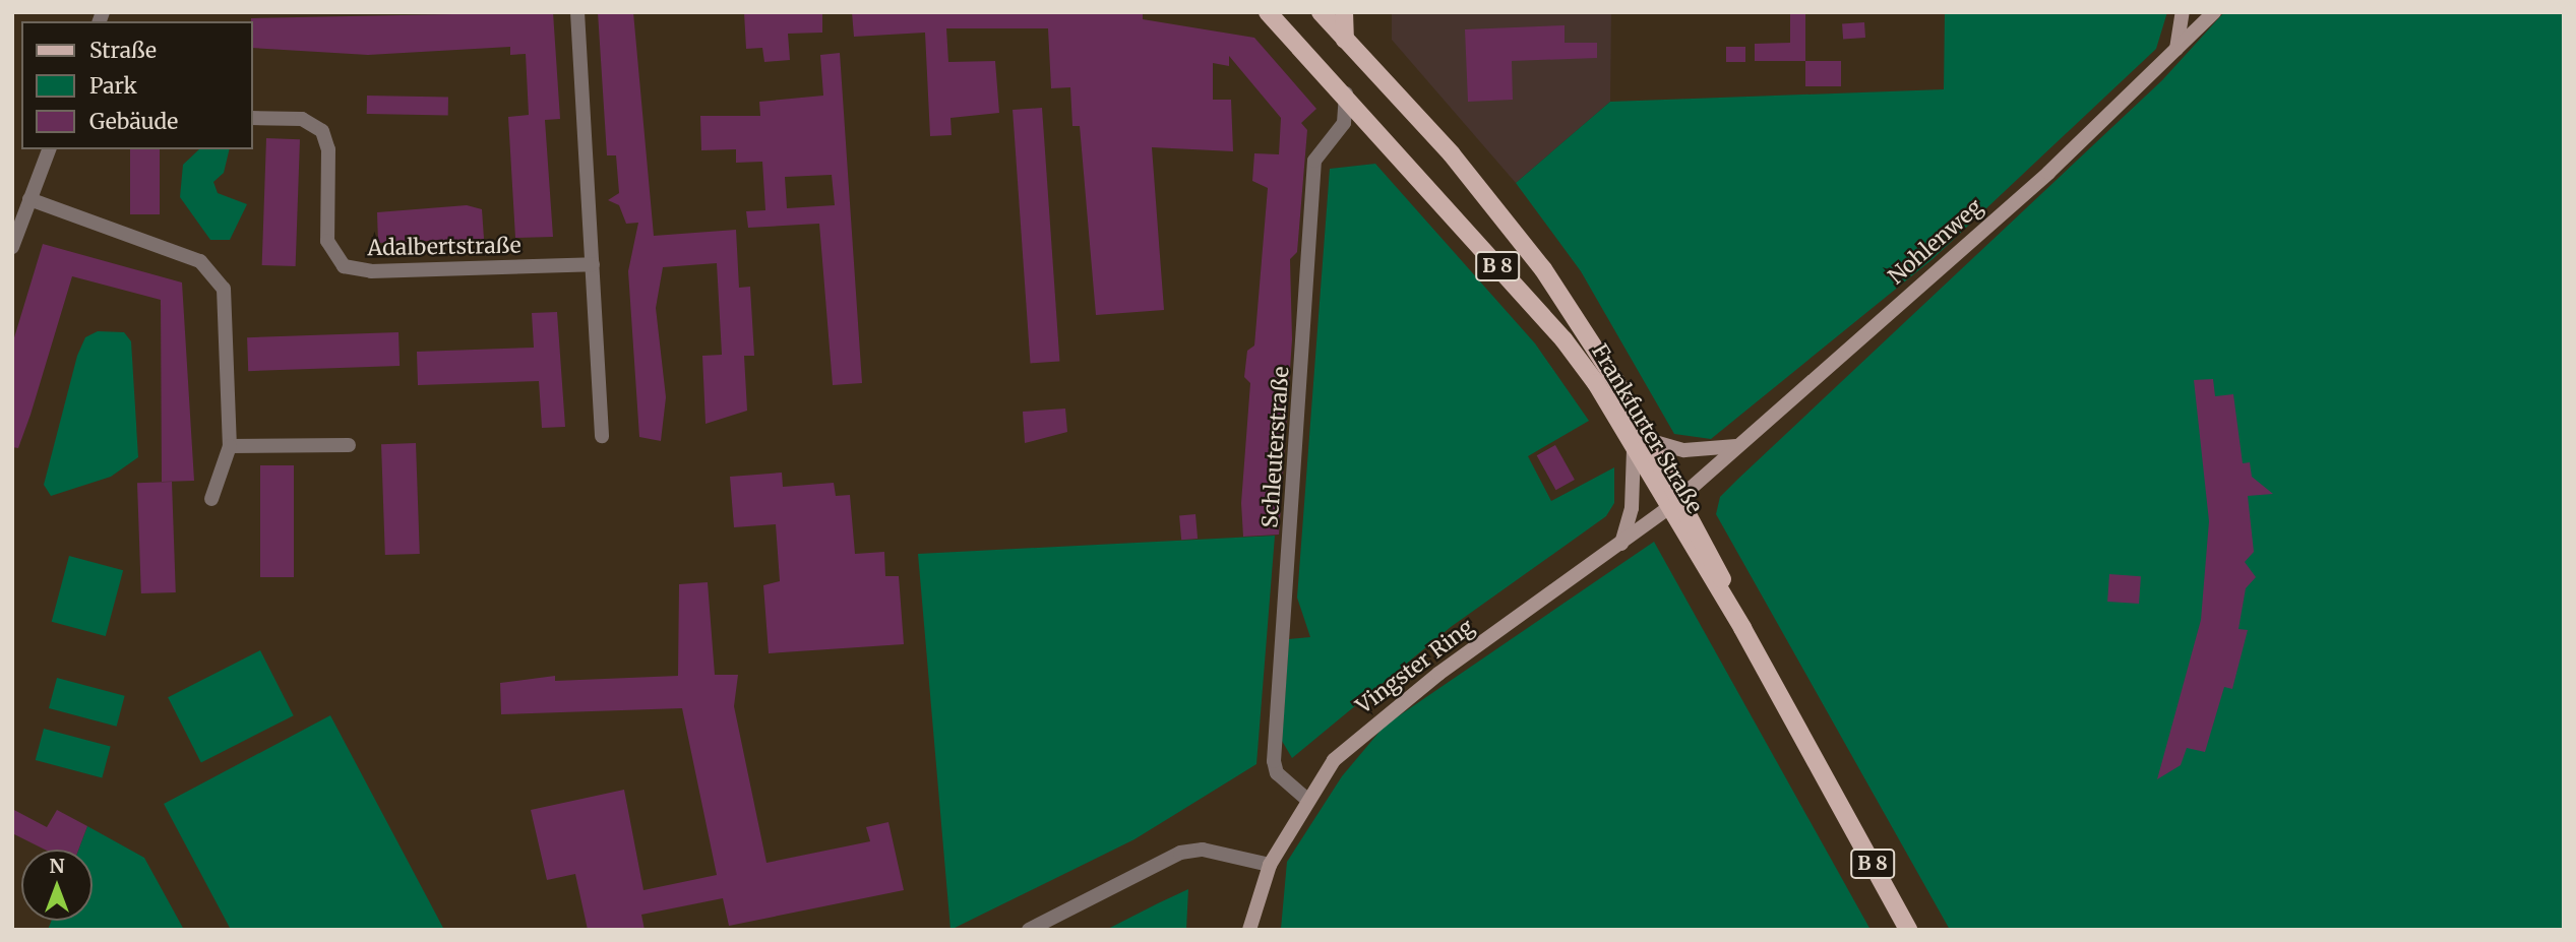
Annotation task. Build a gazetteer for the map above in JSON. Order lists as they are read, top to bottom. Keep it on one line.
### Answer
{"streets":{"main road":["Nohlenweg","B 8","Frankfurter Straße","Vingster Ring"],"street":["Adalbertstraße","Schleuterstraße"]},"crossings":[["Nohlenweg","Frankfurter Straße"],["Nohlenweg","Vingster Ring"],["Frankfurter Straße","Schleuterstraße"],["Frankfurter Straße","Vingster Ring"],["Schleuterstraße","Vingster Ring"]],"legend":["Straße","Park","Gebäude"],"north":"top"}
